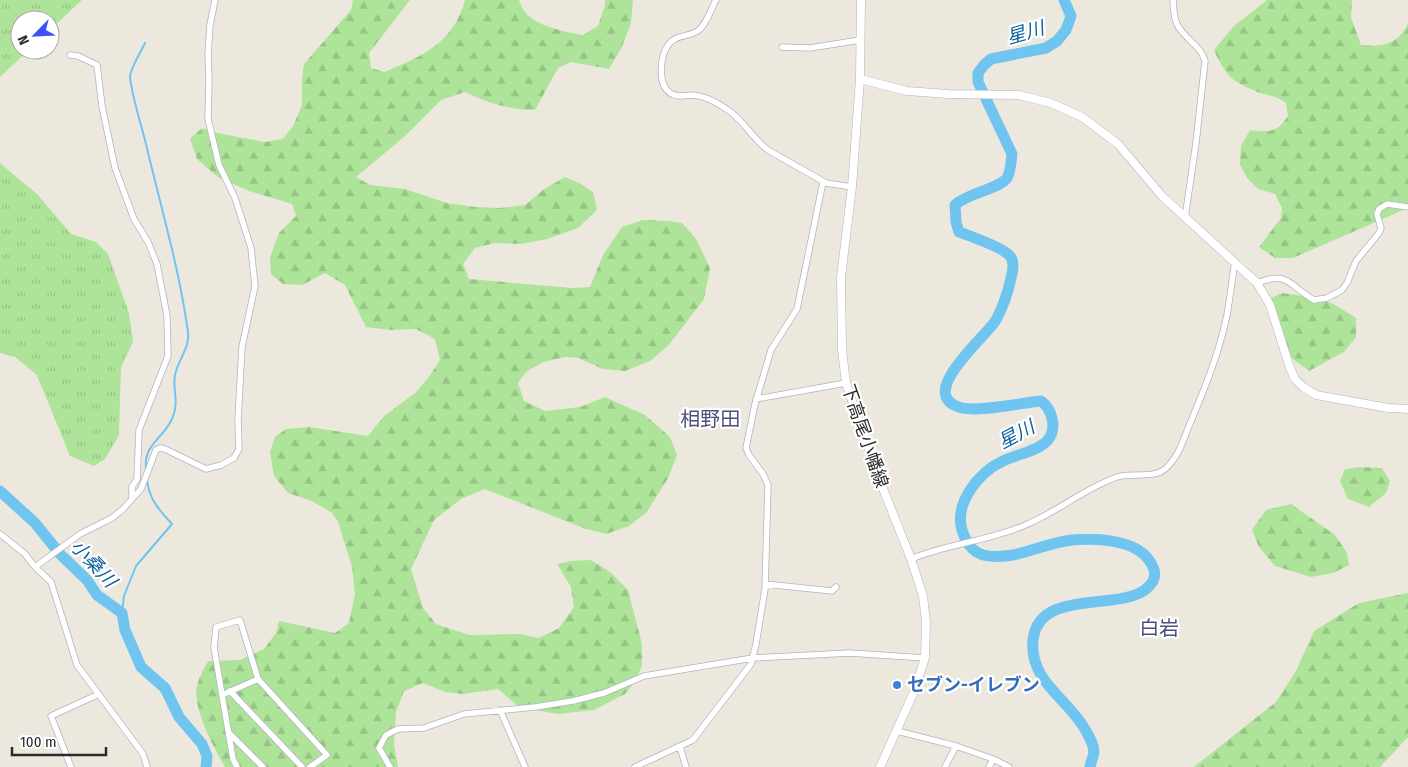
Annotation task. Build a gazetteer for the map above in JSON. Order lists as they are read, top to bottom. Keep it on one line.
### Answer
{"streets":{"main road":["下高尾小幡線"]},"districts":["相野田","白岩"],"water":["星川","小桑川"],"places":["セブン-イレブン"],"scale_bar":"100 m","north":"bottom left"}
